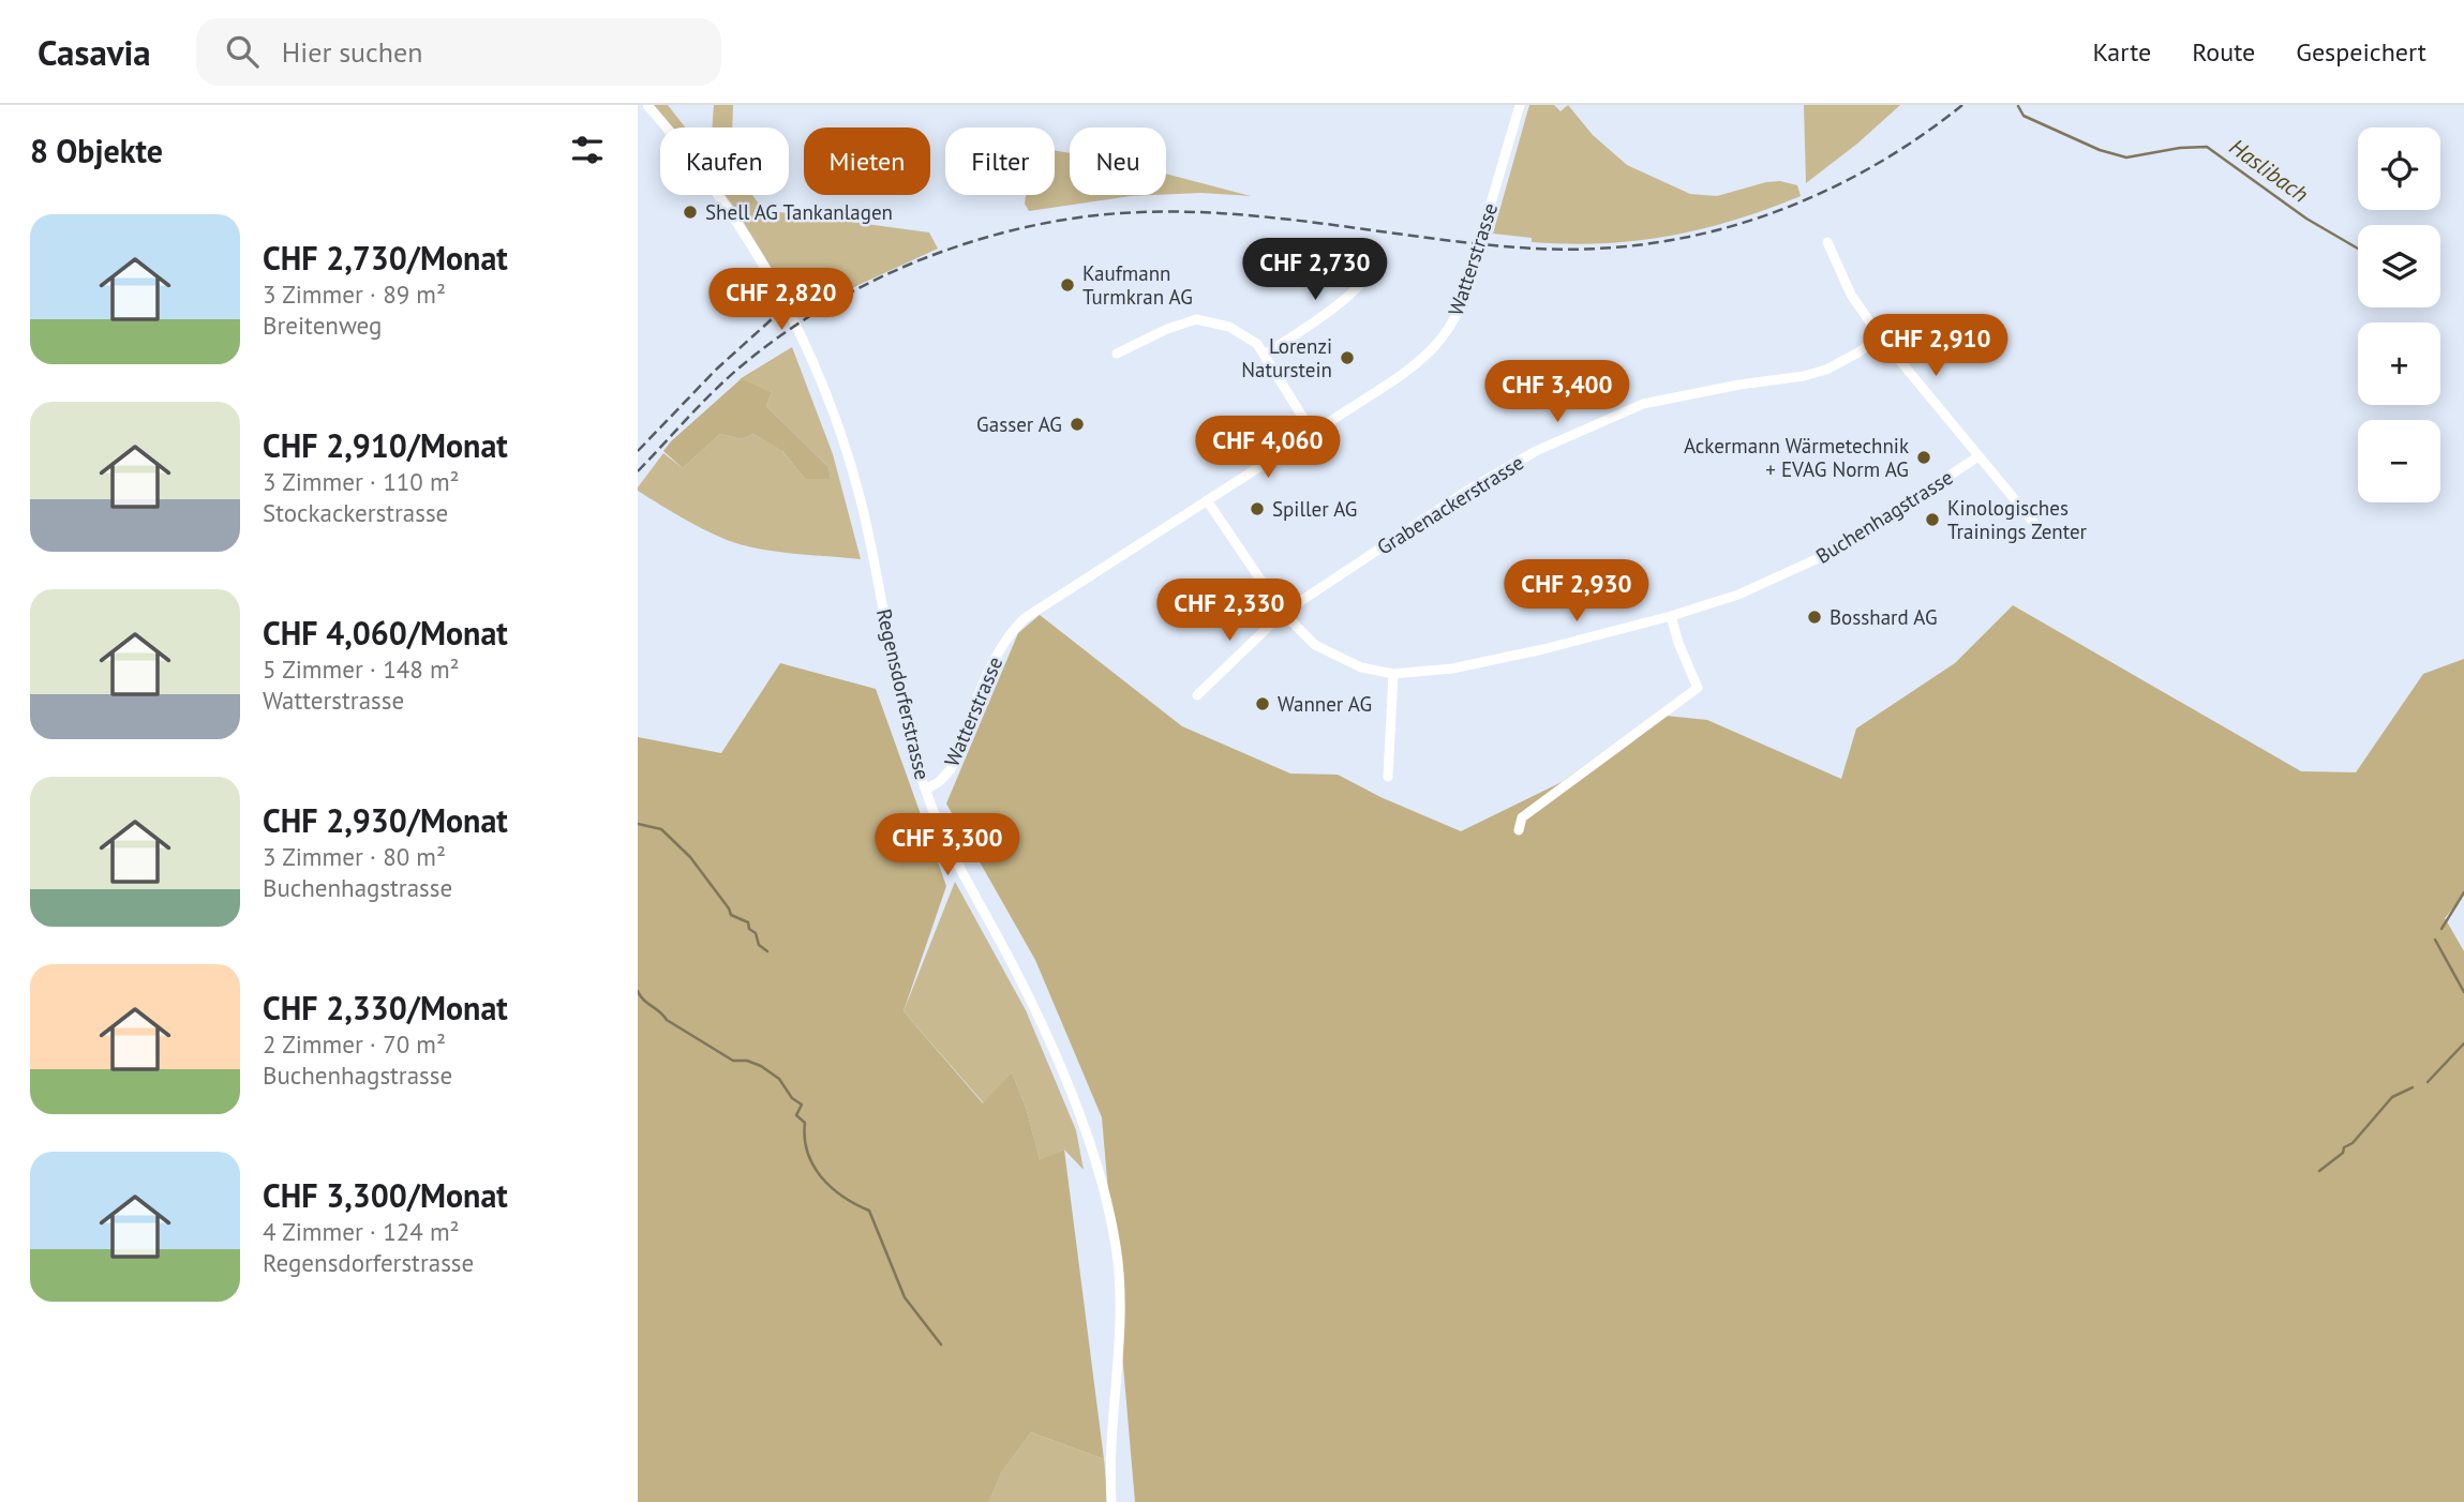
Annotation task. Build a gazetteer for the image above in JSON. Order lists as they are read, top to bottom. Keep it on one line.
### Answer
{"streets":{"street":["Watterstrasse","Grabenackerstrasse","Buchenhagstrasse","Regensdorferstrasse"]},"crossings":[["Watterstrasse","Buchenhagstrasse"],["Watterstrasse","Regensdorferstrasse"],["Grabenackerstrasse","Buchenhagstrasse"]],"water":["Haslibach"],"places":["Shell AG Tankanlagen","Kaufmann Turmkran AG","Lorenzi Naturstein","Gasser AG","Ackermann Wärmetechnik + EVAG Norm AG","Spiller AG","Kinologisches Trainings Zenter","Bosshard AG","Wanner AG"],"page":{"header":"Casavia","search":"Hier suchen","nav":["Karte","Route","Gespeichert"],"heading":"8 Objekte","map_buttons":["+","−"],"chip":["Kaufen","Mieten","Filter","Neu"],"list":[{"name":"CHF 2,730/Monat","note":"3 Zimmer · 89 m² · Breitenweg"},{"name":"CHF 2,910/Monat","note":"3 Zimmer · 110 m² · Stockackerstrasse"},{"name":"CHF 4,060/Monat","note":"5 Zimmer · 148 m² · Watterstrasse"},{"name":"CHF 2,930/Monat","note":"3 Zimmer · 80 m² · Buchenhagstrasse"},{"name":"CHF 2,330/Monat","note":"2 Zimmer · 70 m² · Buchenhagstrasse"},{"name":"CHF 3,300/Monat","note":"4 Zimmer · 124 m² · Regensdorferstrasse"}],"price":["CHF 2,730","CHF 2,820","CHF 2,910","CHF 3,400","CHF 4,060","CHF 2,930","CHF 2,330","CHF 3,300"]}}
